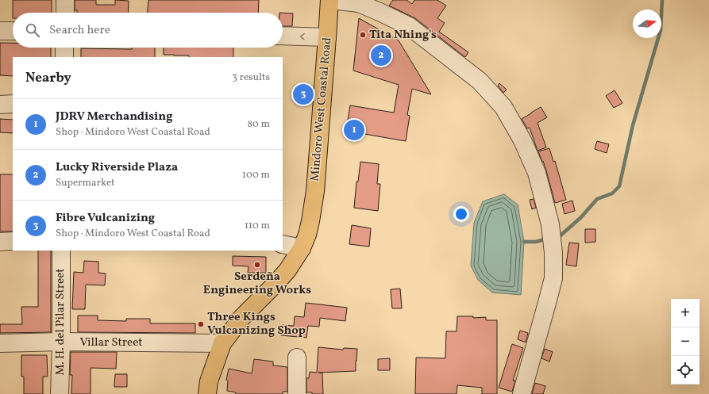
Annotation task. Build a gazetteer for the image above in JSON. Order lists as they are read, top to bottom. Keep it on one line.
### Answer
{"streets":{"main road":["Mindoro West Coastal Road"],"street":["M. H. del Pilar Street","Villar Street"]},"crossings":[["Mindoro West Coastal Road","Villar Street"],["M. H. del Pilar Street","Villar Street"]],"places":["Tita Nhing's","Serdeña Engineering Works","Three Kings Vulcanizing Shop"],"north":"right","page":{"search":"Search here","pins":["2","3","1"],"heading":["Nearby","3 results"],"list":[{"mark":"1","name":"JDRV Merchandising","note":"Shop · Mindoro West Coastal Road","value":"80 m"},{"mark":"2","name":"Lucky Riverside Plaza","note":"Supermarket","value":"100 m"},{"mark":"3","name":"Fibre Vulcanizing","note":"Shop · Mindoro West Coastal Road","value":"110 m"}],"map_buttons":["+","−"]}}
